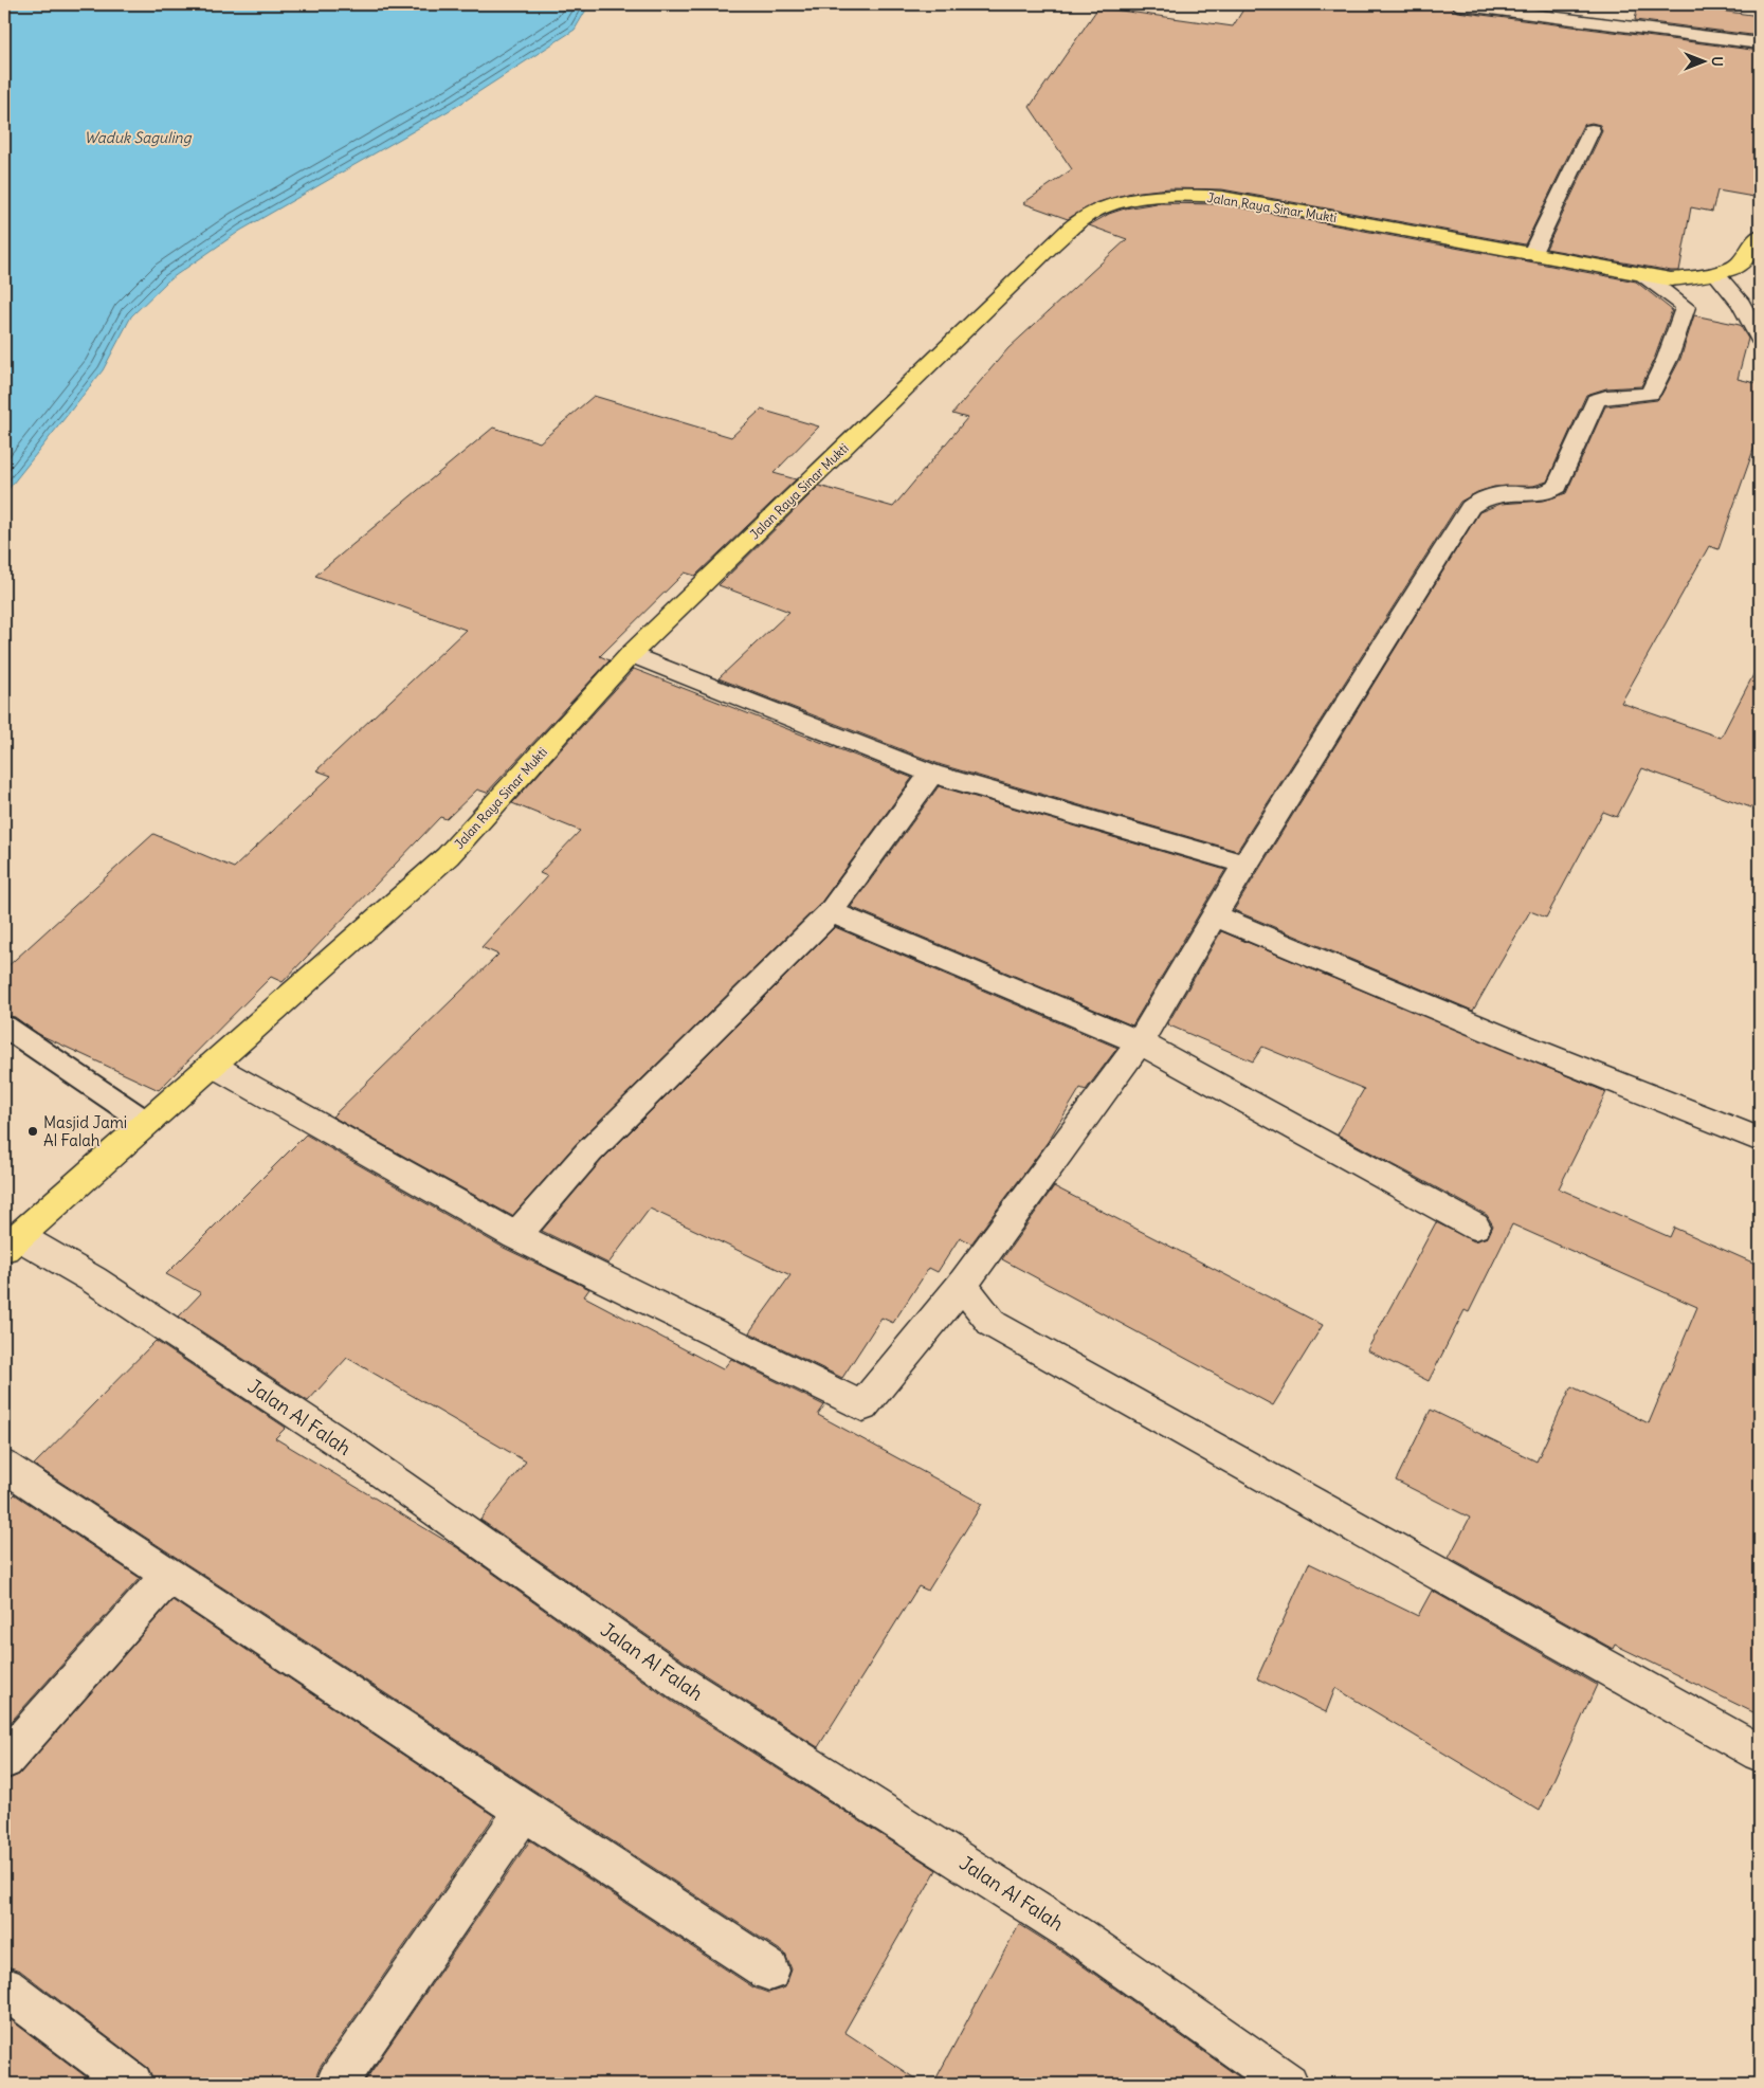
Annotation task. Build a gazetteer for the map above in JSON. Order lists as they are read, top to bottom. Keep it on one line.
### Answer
{"streets":{"highway":["Jalan Raya Sinar Mukti"],"street":["Jalan Al Falah"]},"crossings":[["Jalan Raya Sinar Mukti","Jalan Al Falah"]],"water":["Waduk Saguling"],"places":["Masjid Jami Al Falah"],"north":"right"}
